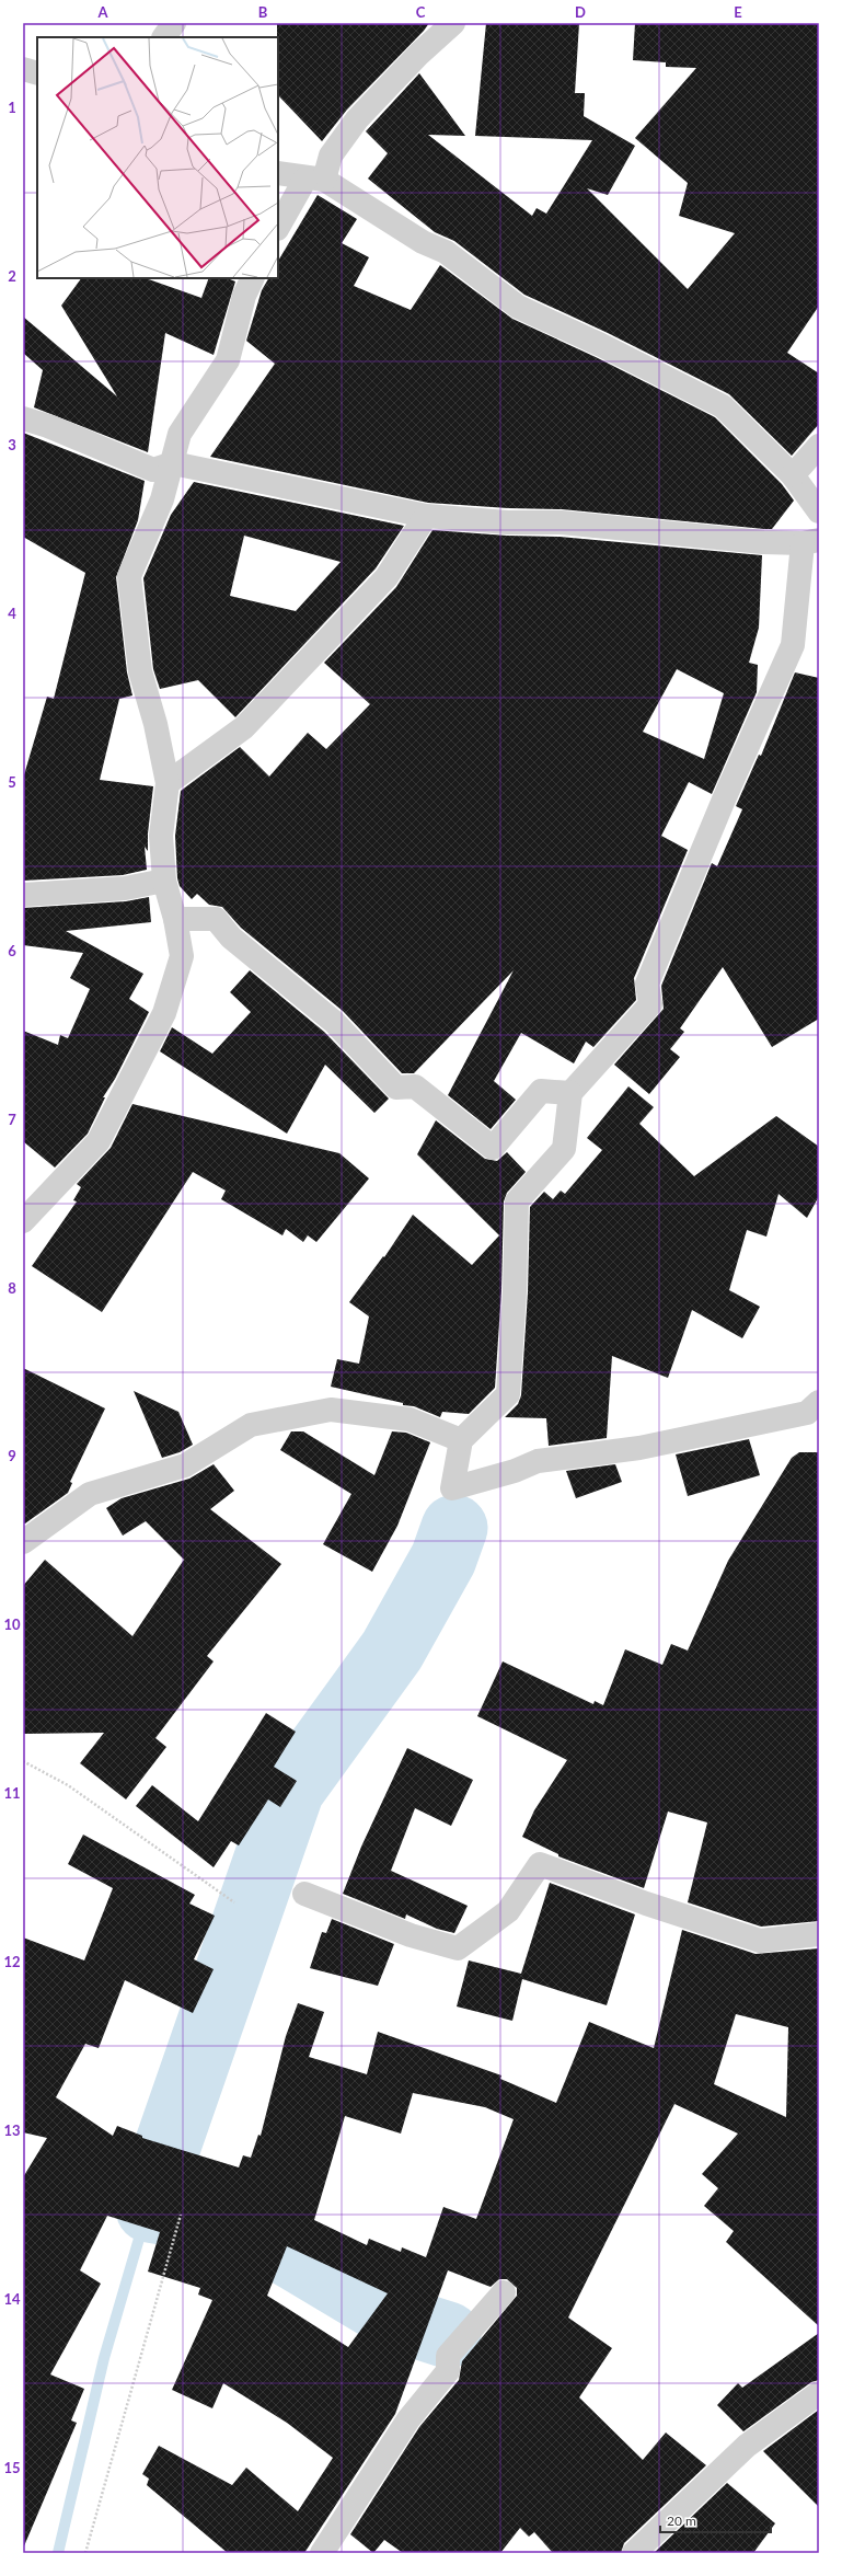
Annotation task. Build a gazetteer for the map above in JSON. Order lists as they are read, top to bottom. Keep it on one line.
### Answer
{"scale_bar":"20 m","grid":{"columns":["A","B","C","D","E"],"rows":["1","2","3","4","5","6","7","8","9","10","11","12","13","14","15"]}}
